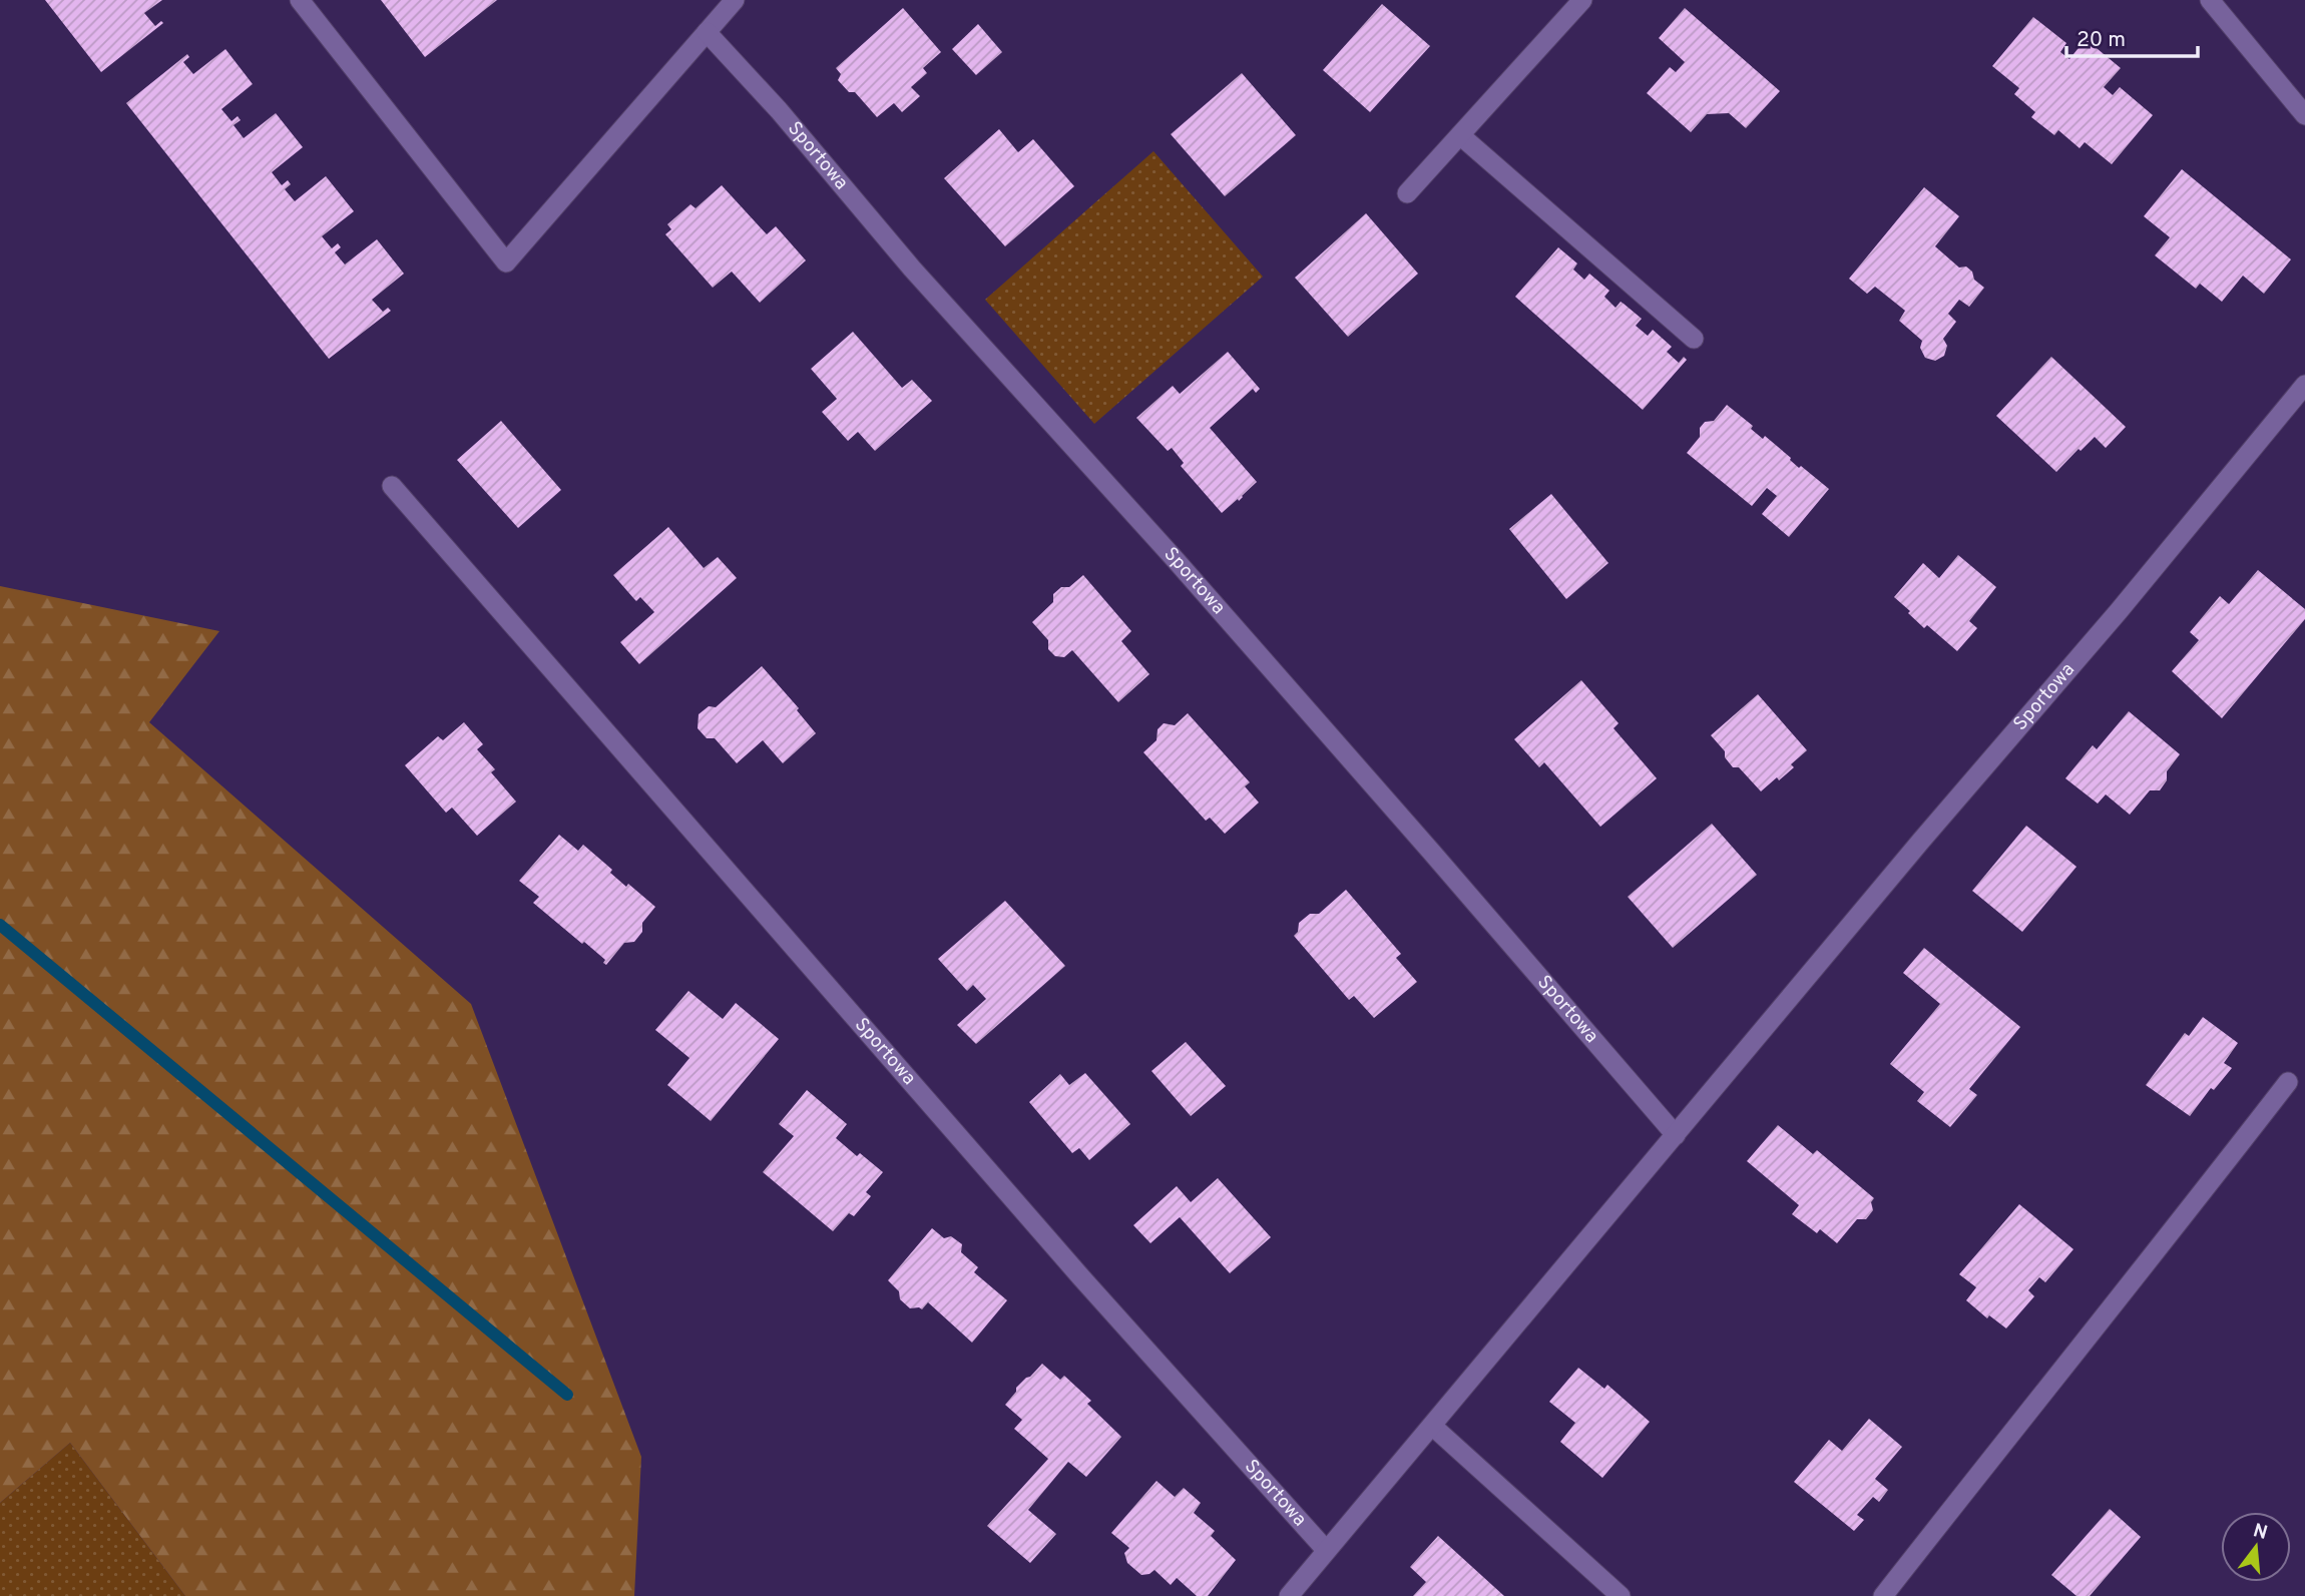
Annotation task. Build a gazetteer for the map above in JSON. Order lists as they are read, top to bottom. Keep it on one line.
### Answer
{"streets":{"street":["Sportowa"]},"scale_bar":"20 m","north":"top"}
